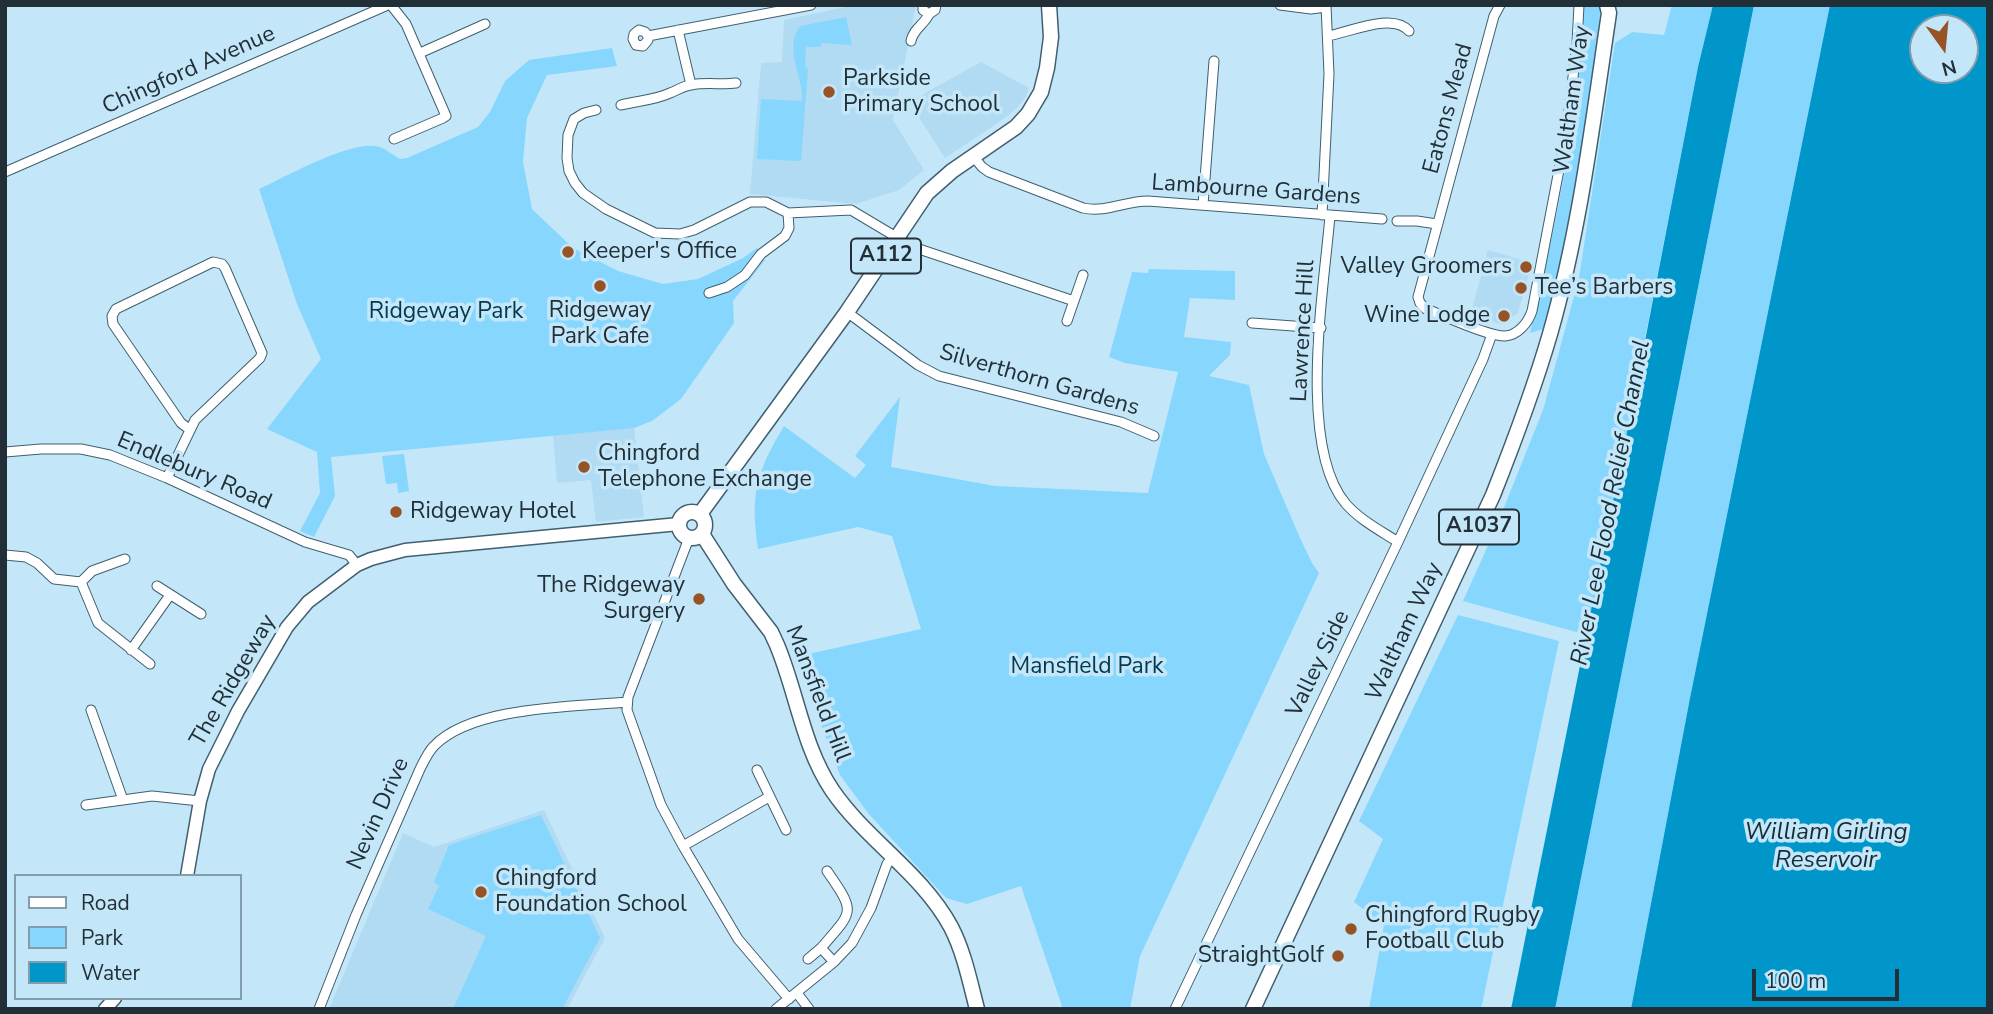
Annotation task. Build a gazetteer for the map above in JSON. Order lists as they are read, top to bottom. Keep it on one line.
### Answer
{"streets":{"main road":["Waltham Way","A112","A1037","The Ridgeway","Mansfield Hill"],"street":["Chingford Avenue","Eatons Mead","Lambourne Gardens","Lawrence Hill","Silverthorn Gardens","Endlebury Road","Valley Side","Nevin Drive"]},"crossings":[["Eatons Mead","Valley Side"],["Lambourne Gardens","A112"],["Lambourne Gardens","Lawrence Hill"],["A112","Silverthorn Gardens"],["A112","The Ridgeway"],["A112","Mansfield Hill"],["Lawrence Hill","Valley Side"],["Endlebury Road","The Ridgeway"],["The Ridgeway","Mansfield Hill"]],"water":["River Lee Flood Relief Channel","William Girling Reservoir"],"parks":["Ridgeway Park","Mansfield Park"],"places":["Parkside Primary School","Keeper's Office","Valley Groomers","Ridgeway Park Cafe","Tee’s Barbers","Wine Lodge","Chingford Telephone Exchange","Ridgeway Hotel","The Ridgeway Surgery","Chingford Foundation School","Chingford Rugby Football Club","StraightGolf"],"legend":["Road","Park","Water"],"scale_bar":"100 m","north":"bottom"}
